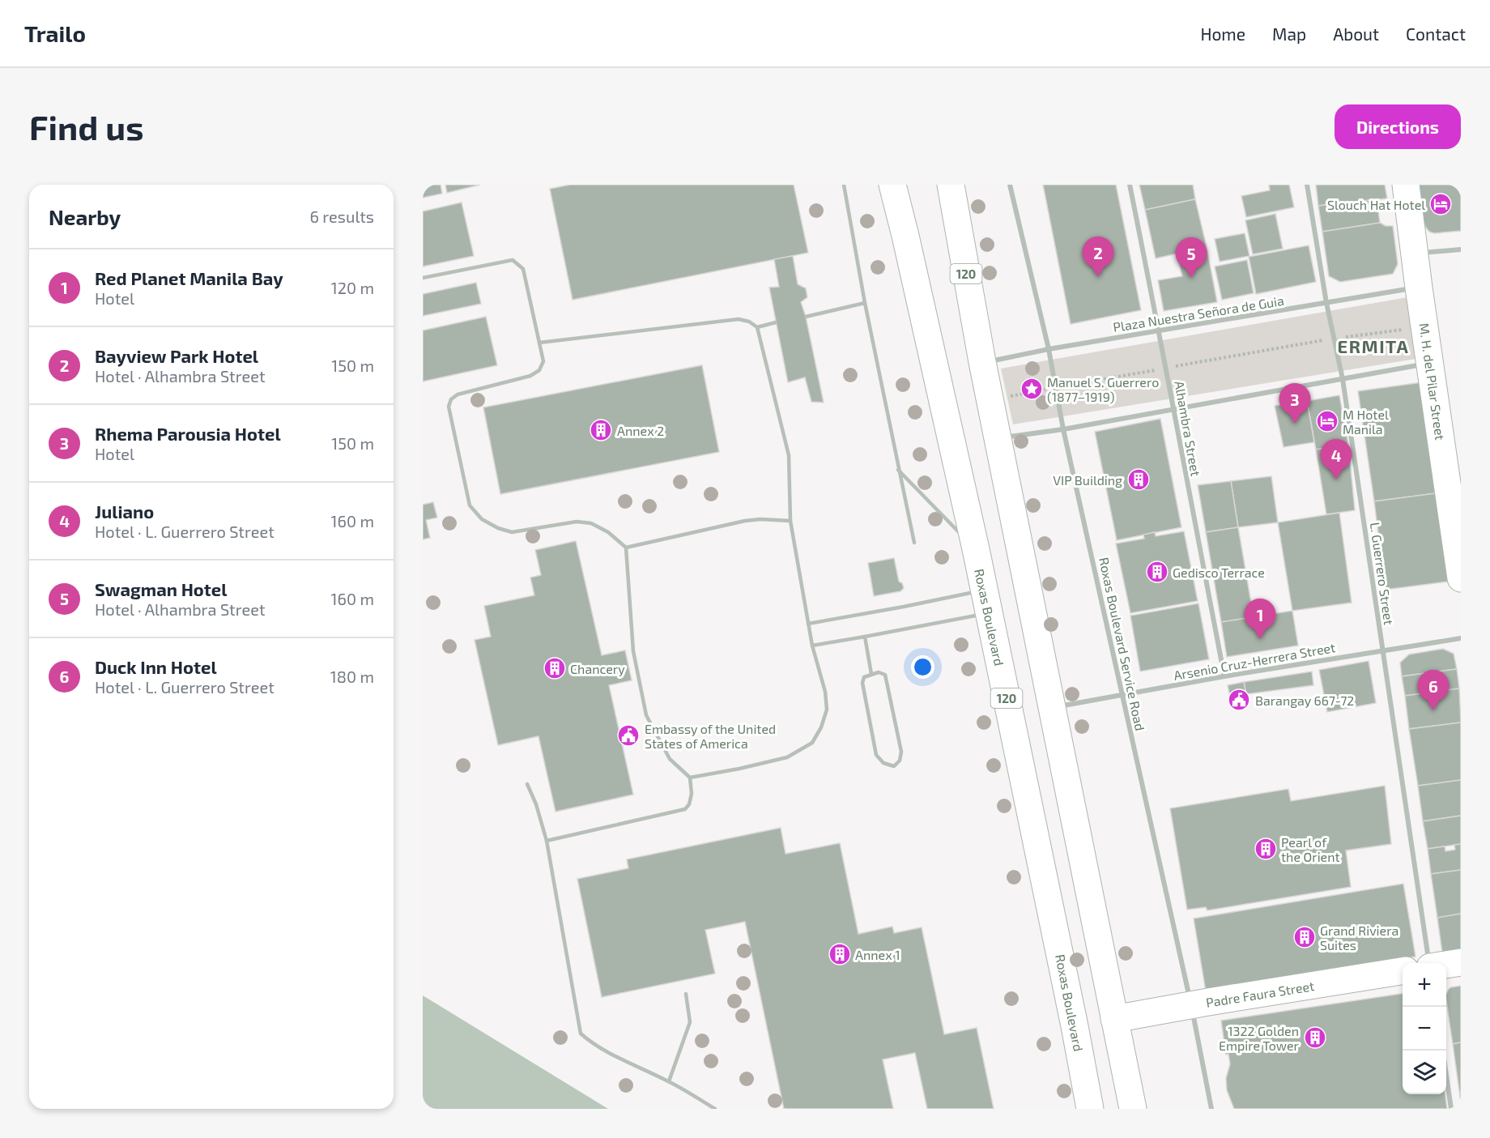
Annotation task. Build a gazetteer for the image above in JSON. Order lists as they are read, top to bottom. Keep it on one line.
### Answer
{"streets":{"main road":["120","M. H. del Pilar Street","Roxas Boulevard","Padre Faura Street"],"street":["Plaza Nuestra Señora de Guia","Alhambra Street","L. Guerrero Street","Roxas Boulevard Service Road","Arsenio Cruz-Herrera Street"]},"crossings":[["120","Plaza Nuestra Señora de Guia"],["120","Arsenio Cruz-Herrera Street"],["120","Padre Faura Street"],["Plaza Nuestra Señora de Guia","M. H. del Pilar Street"],["Plaza Nuestra Señora de Guia","Alhambra Street"],["Plaza Nuestra Señora de Guia","L. Guerrero Street"],["Plaza Nuestra Señora de Guia","Roxas Boulevard Service Road"],["Alhambra Street","Arsenio Cruz-Herrera Street"],["L. Guerrero Street","Arsenio Cruz-Herrera Street"],["Roxas Boulevard Service Road","Arsenio Cruz-Herrera Street"],["Roxas Boulevard Service Road","Padre Faura Street"]],"districts":["ERMITA"],"places":{"hotel":["Slouch Hat Hotel","M Hotel Manila"],"place":["Manuel S. Guerrero (1877–1919)"],"building":["Annex 2","VIP Building","Gedisco Terrace","Chancery","Pearl of the Orient","Grand Riviera Suites","Annex 1","1322 Golden Empire Tower"],"public building":["Barangay 667-72","Embassy of the United States of America"]},"page":{"header":"Trailo","nav":["Home","Map","About","Contact"],"buttons":"Directions","title":"Find us","heading":["Nearby","6 results"],"pins":["2","5","3","4","1","6"],"list":[{"mark":"1","name":"Red Planet Manila Bay","note":"Hotel","value":"120 m"},{"mark":"2","name":"Bayview Park Hotel","note":"Hotel · Alhambra Street","value":"150 m"},{"mark":"3","name":"Rhema Parousia Hotel","note":"Hotel","value":"150 m"},{"mark":"4","name":"Juliano","note":"Hotel · L. Guerrero Street","value":"160 m"},{"mark":"5","name":"Swagman Hotel","note":"Hotel · Alhambra Street","value":"160 m"},{"mark":"6","name":"Duck Inn Hotel","note":"Hotel · L. Guerrero Street","value":"180 m"}],"map_buttons":["+","−"]}}
